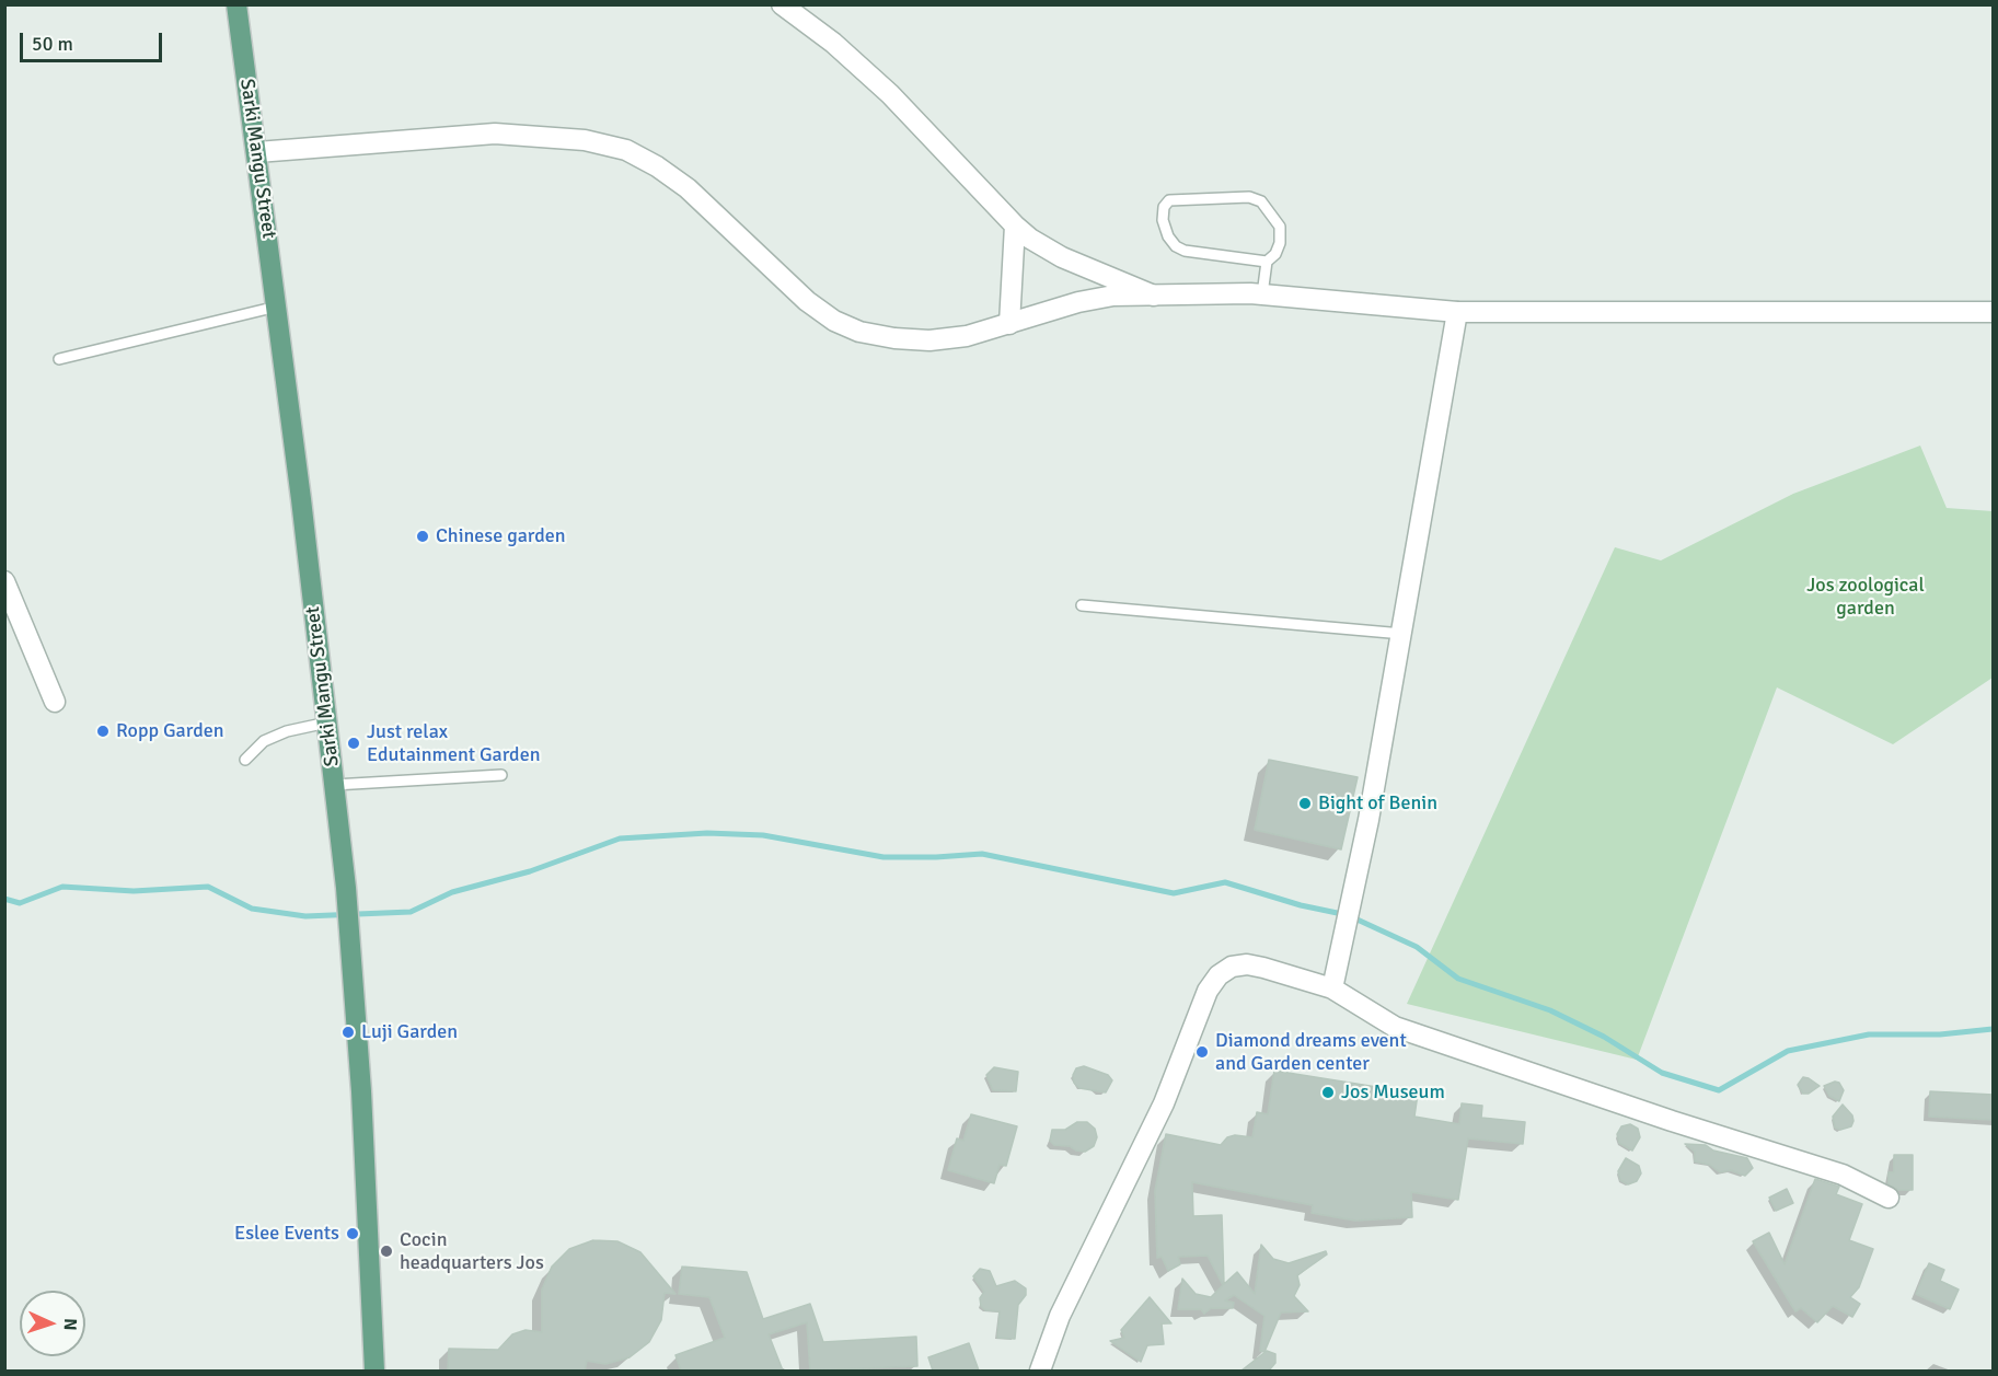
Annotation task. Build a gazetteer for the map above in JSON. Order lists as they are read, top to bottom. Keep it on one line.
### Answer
{"streets":{"main road":["Sarki Mangu Street"]},"parks":["Jos zoological garden"],"places":["Chinese garden","Ropp Garden","Just relax Edutainment Garden","Bight of Benin","Luji Garden","Diamond dreams event and Garden center","Jos Museum","Eslee Events","Cocin headquarters Jos"],"scale_bar":"50 m","north":"right"}
